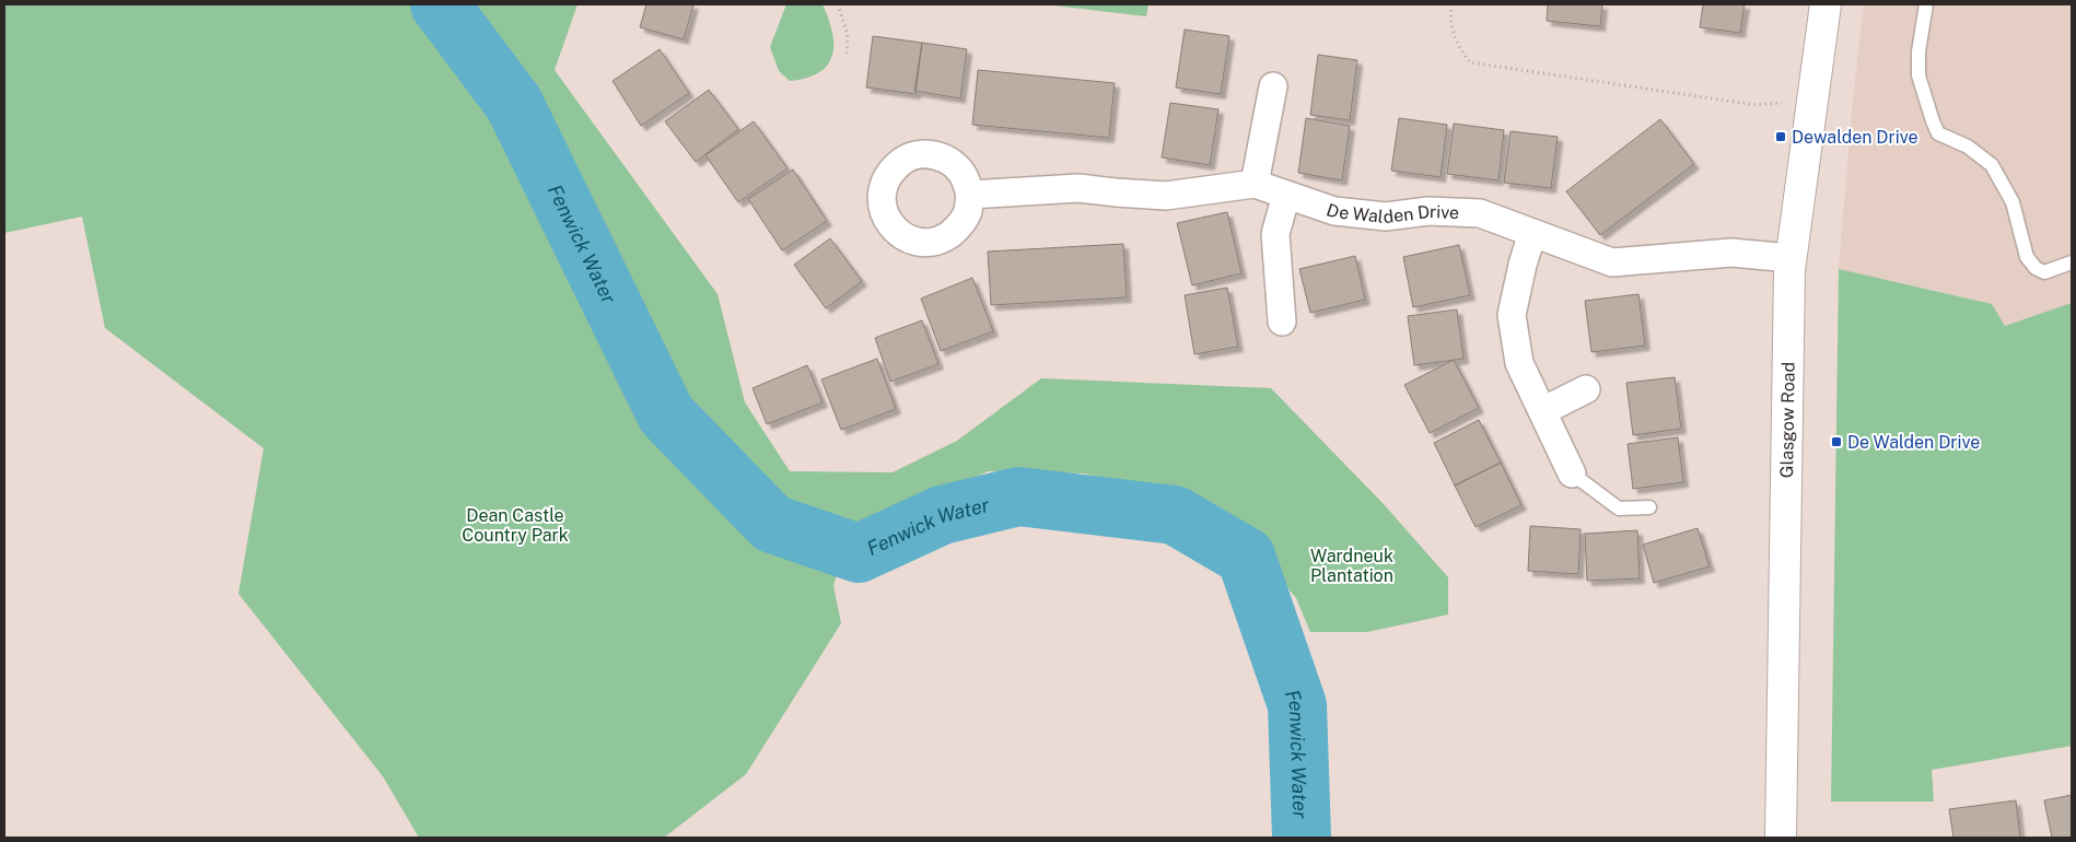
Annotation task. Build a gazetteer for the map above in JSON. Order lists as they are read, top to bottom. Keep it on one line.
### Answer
{"streets":{"main road":["Glasgow Road"],"street":["De Walden Drive"]},"crossings":[["De Walden Drive","Glasgow Road"]],"water":["Fenwick Water"],"parks":["Dean Castle Country Park","Wardneuk Plantation"],"places":{"transit":["Dewalden Drive","De Walden Drive"]}}
